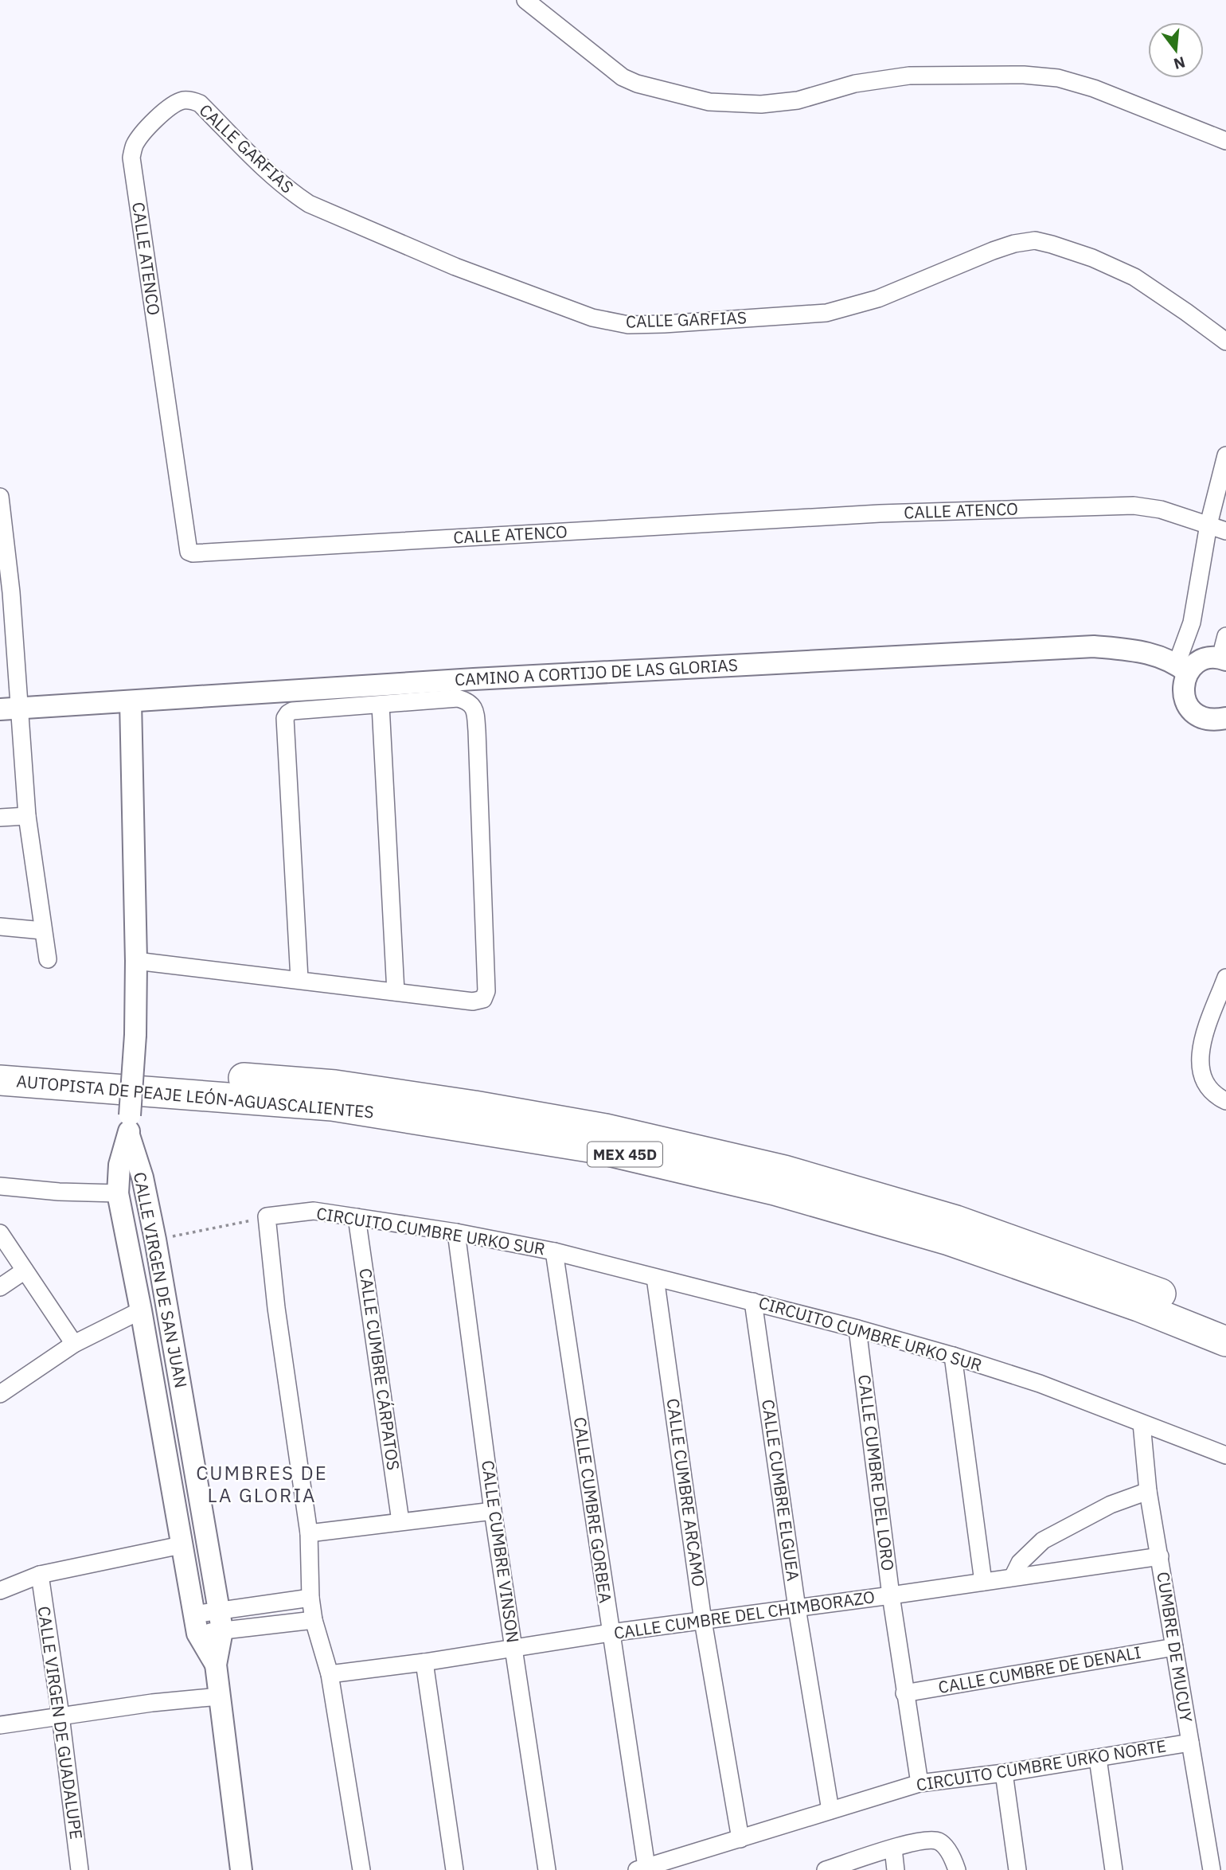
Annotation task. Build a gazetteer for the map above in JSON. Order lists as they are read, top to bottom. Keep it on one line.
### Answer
{"streets":{"highway":["AUTOPISTA DE PEAJE LEÓN-AGUASCALIENTES","MEX 45D"],"street":["CALLE GARFIAS","CALLE ATENCO","CAMINO A CORTIJO DE LAS GLORIAS","CIRCUITO CUMBRE URKO SUR","CALLE VIRGEN DE SAN JUAN","CALLE CUMBRE CÁRPATOS","CALLE CUMBRE DEL LORO","CALLE CUMBRE ELGUEA","CALLE CUMBRE ARCAMO","CALLE CUMBRE GORBEA","CALLE CUMBRE VINSON","CALLE CUMBRE DEL CHIMBORAZO","CUMBRE DE MUCUY","CALLE CUMBRE DE DENALI","CALLE VIRGEN DE GUADALUPE","CIRCUITO CUMBRE URKO NORTE"]},"crossings":[["CALLE GARFIAS","CALLE ATENCO"],["CIRCUITO CUMBRE URKO SUR","CALLE CUMBRE CÁRPATOS"],["CIRCUITO CUMBRE URKO SUR","CALLE CUMBRE DEL LORO"],["CIRCUITO CUMBRE URKO SUR","CALLE CUMBRE ELGUEA"],["CIRCUITO CUMBRE URKO SUR","CALLE CUMBRE ARCAMO"],["CIRCUITO CUMBRE URKO SUR","CALLE CUMBRE GORBEA"],["CIRCUITO CUMBRE URKO SUR","CALLE CUMBRE VINSON"],["CIRCUITO CUMBRE URKO SUR","CUMBRE DE MUCUY"],["CALLE CUMBRE DEL LORO","CALLE CUMBRE DEL CHIMBORAZO"],["CALLE CUMBRE DEL LORO","CALLE CUMBRE DE DENALI"],["CALLE CUMBRE DEL LORO","CIRCUITO CUMBRE URKO NORTE"],["CALLE CUMBRE ELGUEA","CALLE CUMBRE DEL CHIMBORAZO"],["CALLE CUMBRE ELGUEA","CIRCUITO CUMBRE URKO NORTE"],["CALLE CUMBRE ARCAMO","CALLE CUMBRE DEL CHIMBORAZO"],["CALLE CUMBRE ARCAMO","CIRCUITO CUMBRE URKO NORTE"],["CALLE CUMBRE GORBEA","CALLE CUMBRE DEL CHIMBORAZO"],["CALLE CUMBRE GORBEA","CIRCUITO CUMBRE URKO NORTE"],["CALLE CUMBRE VINSON","CALLE CUMBRE DEL CHIMBORAZO"],["CALLE CUMBRE DEL CHIMBORAZO","CUMBRE DE MUCUY"],["CUMBRE DE MUCUY","CALLE CUMBRE DE DENALI"],["CUMBRE DE MUCUY","CIRCUITO CUMBRE URKO NORTE"]],"districts":["CUMBRES DE LA GLORIA"],"north":"bottom"}
